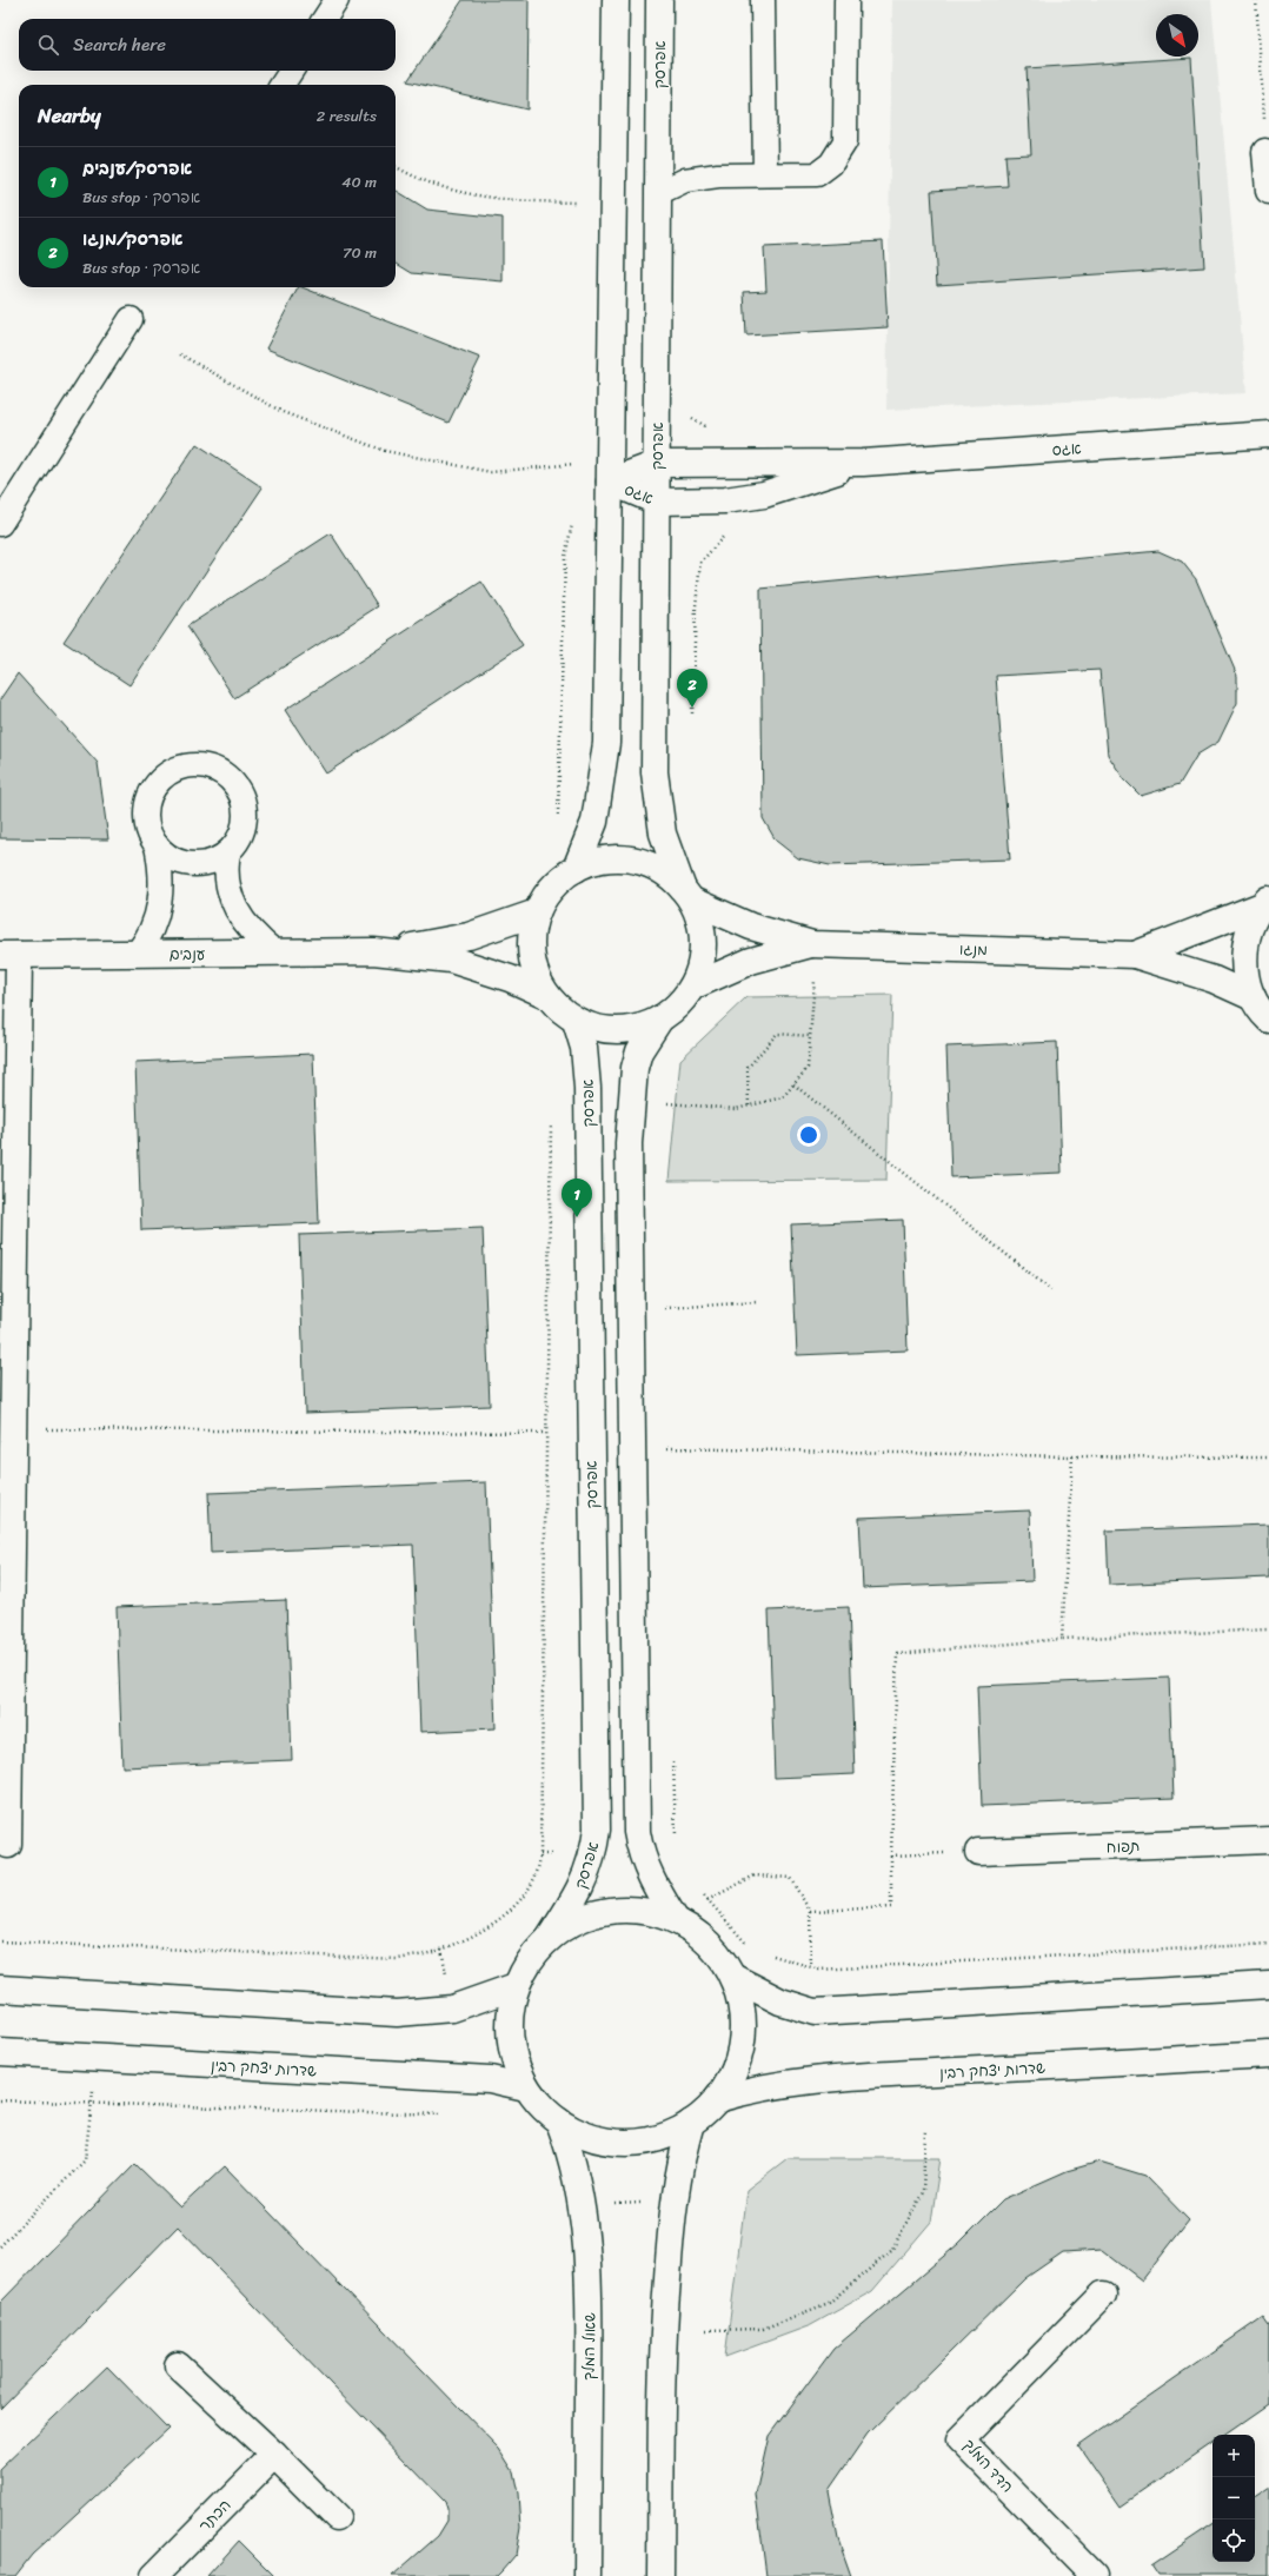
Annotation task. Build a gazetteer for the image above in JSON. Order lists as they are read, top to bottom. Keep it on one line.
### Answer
{"streets":{"street":["אפרסק","אגס","מנגו","ענבים","תפוח","שדרות יצחק רבין","שאול המלך","הדד המלך","הכתר"]},"crossings":[["אפרסק","אגס"],["אפרסק","מנגו"]],"north":"bottom right","page":{"search":"Search here","heading":["Nearby","2 results"],"list":[{"mark":"1","name":"אפרסק/ענבים","note":"Bus stop · אפרסק","value":"40 m"},{"mark":"2","name":"אפרסק/מנגו","note":"Bus stop · אפרסק","value":"70 m"}],"pins":["2","1"],"map_buttons":["+","−"]}}
